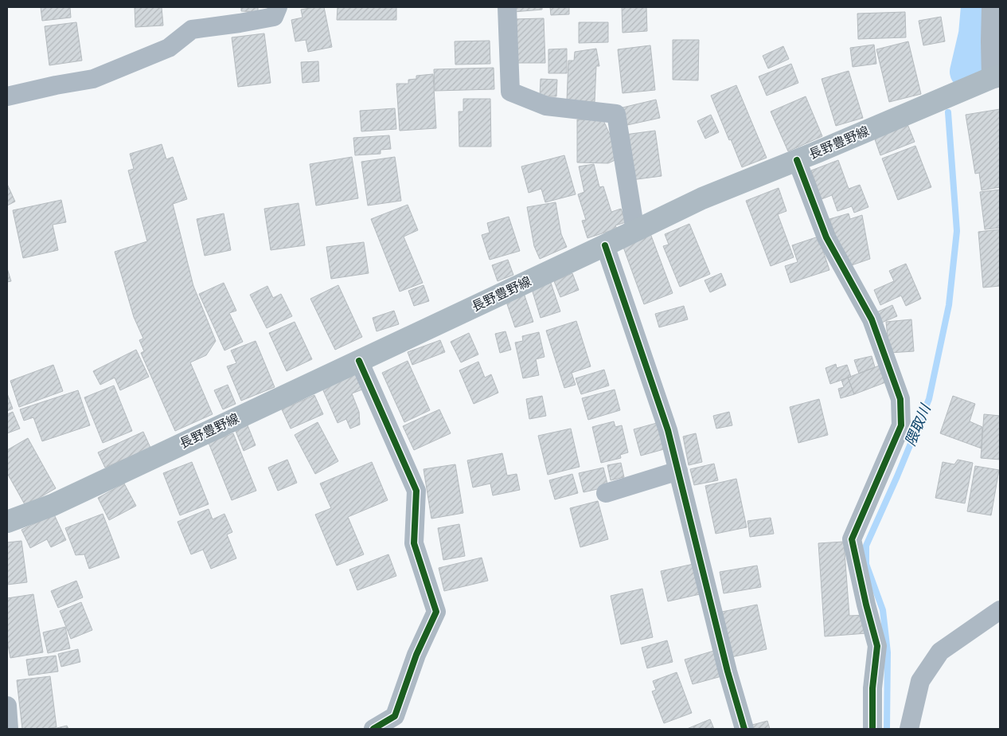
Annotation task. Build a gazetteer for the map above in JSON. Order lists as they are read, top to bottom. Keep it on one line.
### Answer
{"streets":{"main road":["長野豊野線"]},"water":["隈取川"]}
